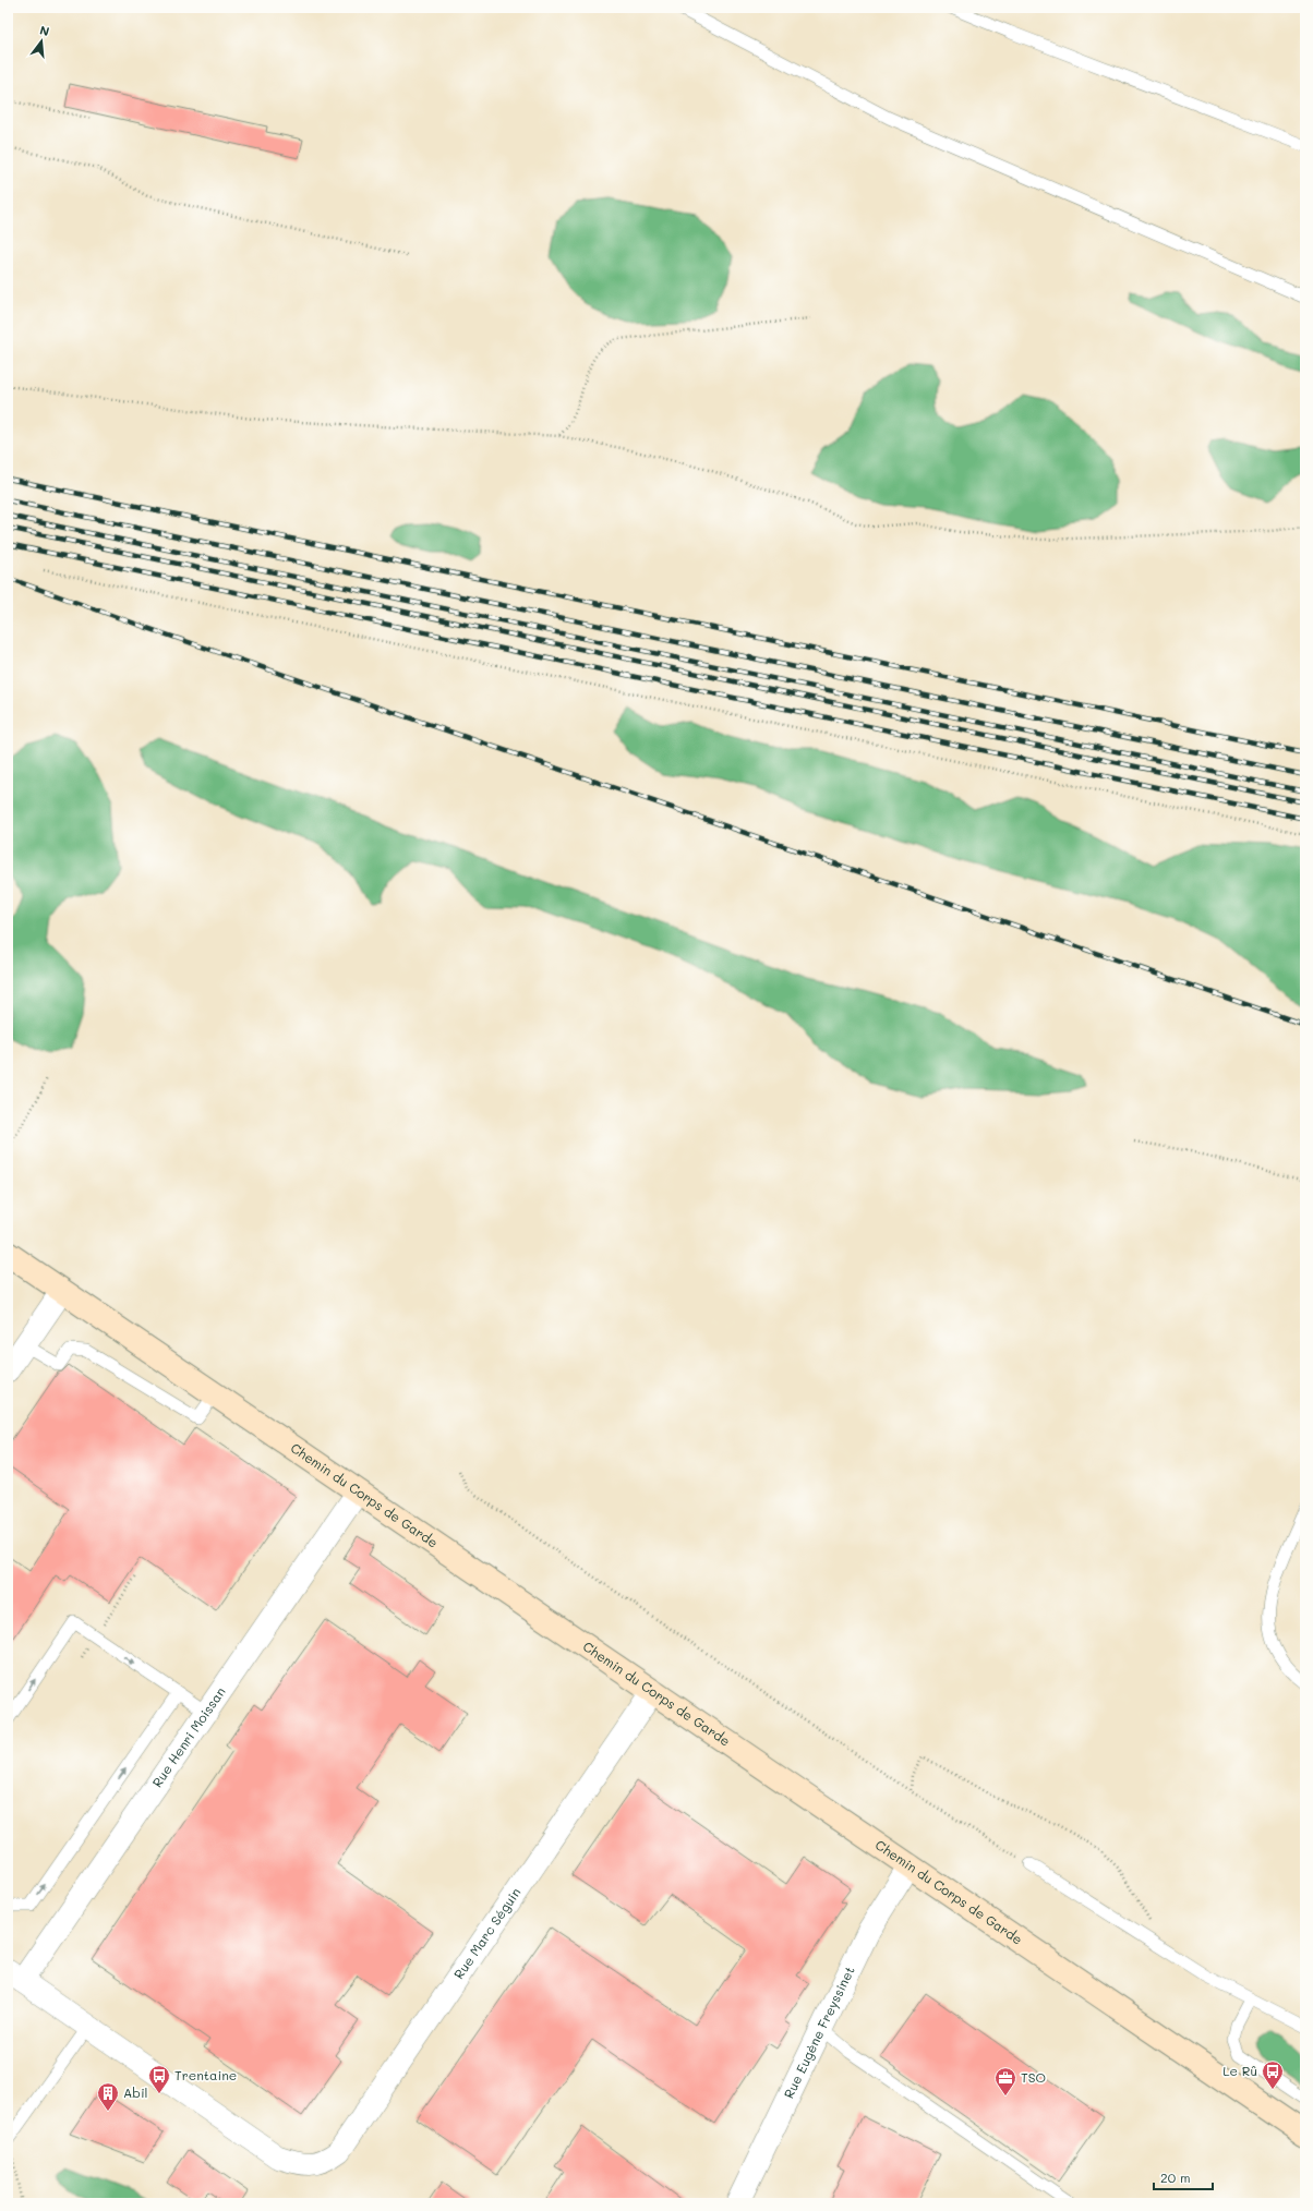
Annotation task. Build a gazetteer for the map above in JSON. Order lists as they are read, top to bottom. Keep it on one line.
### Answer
{"streets":{"street":["Chemin du Corps de Garde","Rue Henri Moissan","Rue Marc Séguin","Rue Eugène Freyssinet"]},"crossings":[["Chemin du Corps de Garde","Rue Henri Moissan"],["Chemin du Corps de Garde","Rue Marc Séguin"],["Chemin du Corps de Garde","Rue Eugène Freyssinet"]],"places":{"bus stop":["Le Rû","Trentaine"],"office":["TSO"],"building":["Abil"]},"scale_bar":"20 m","north":"top"}
